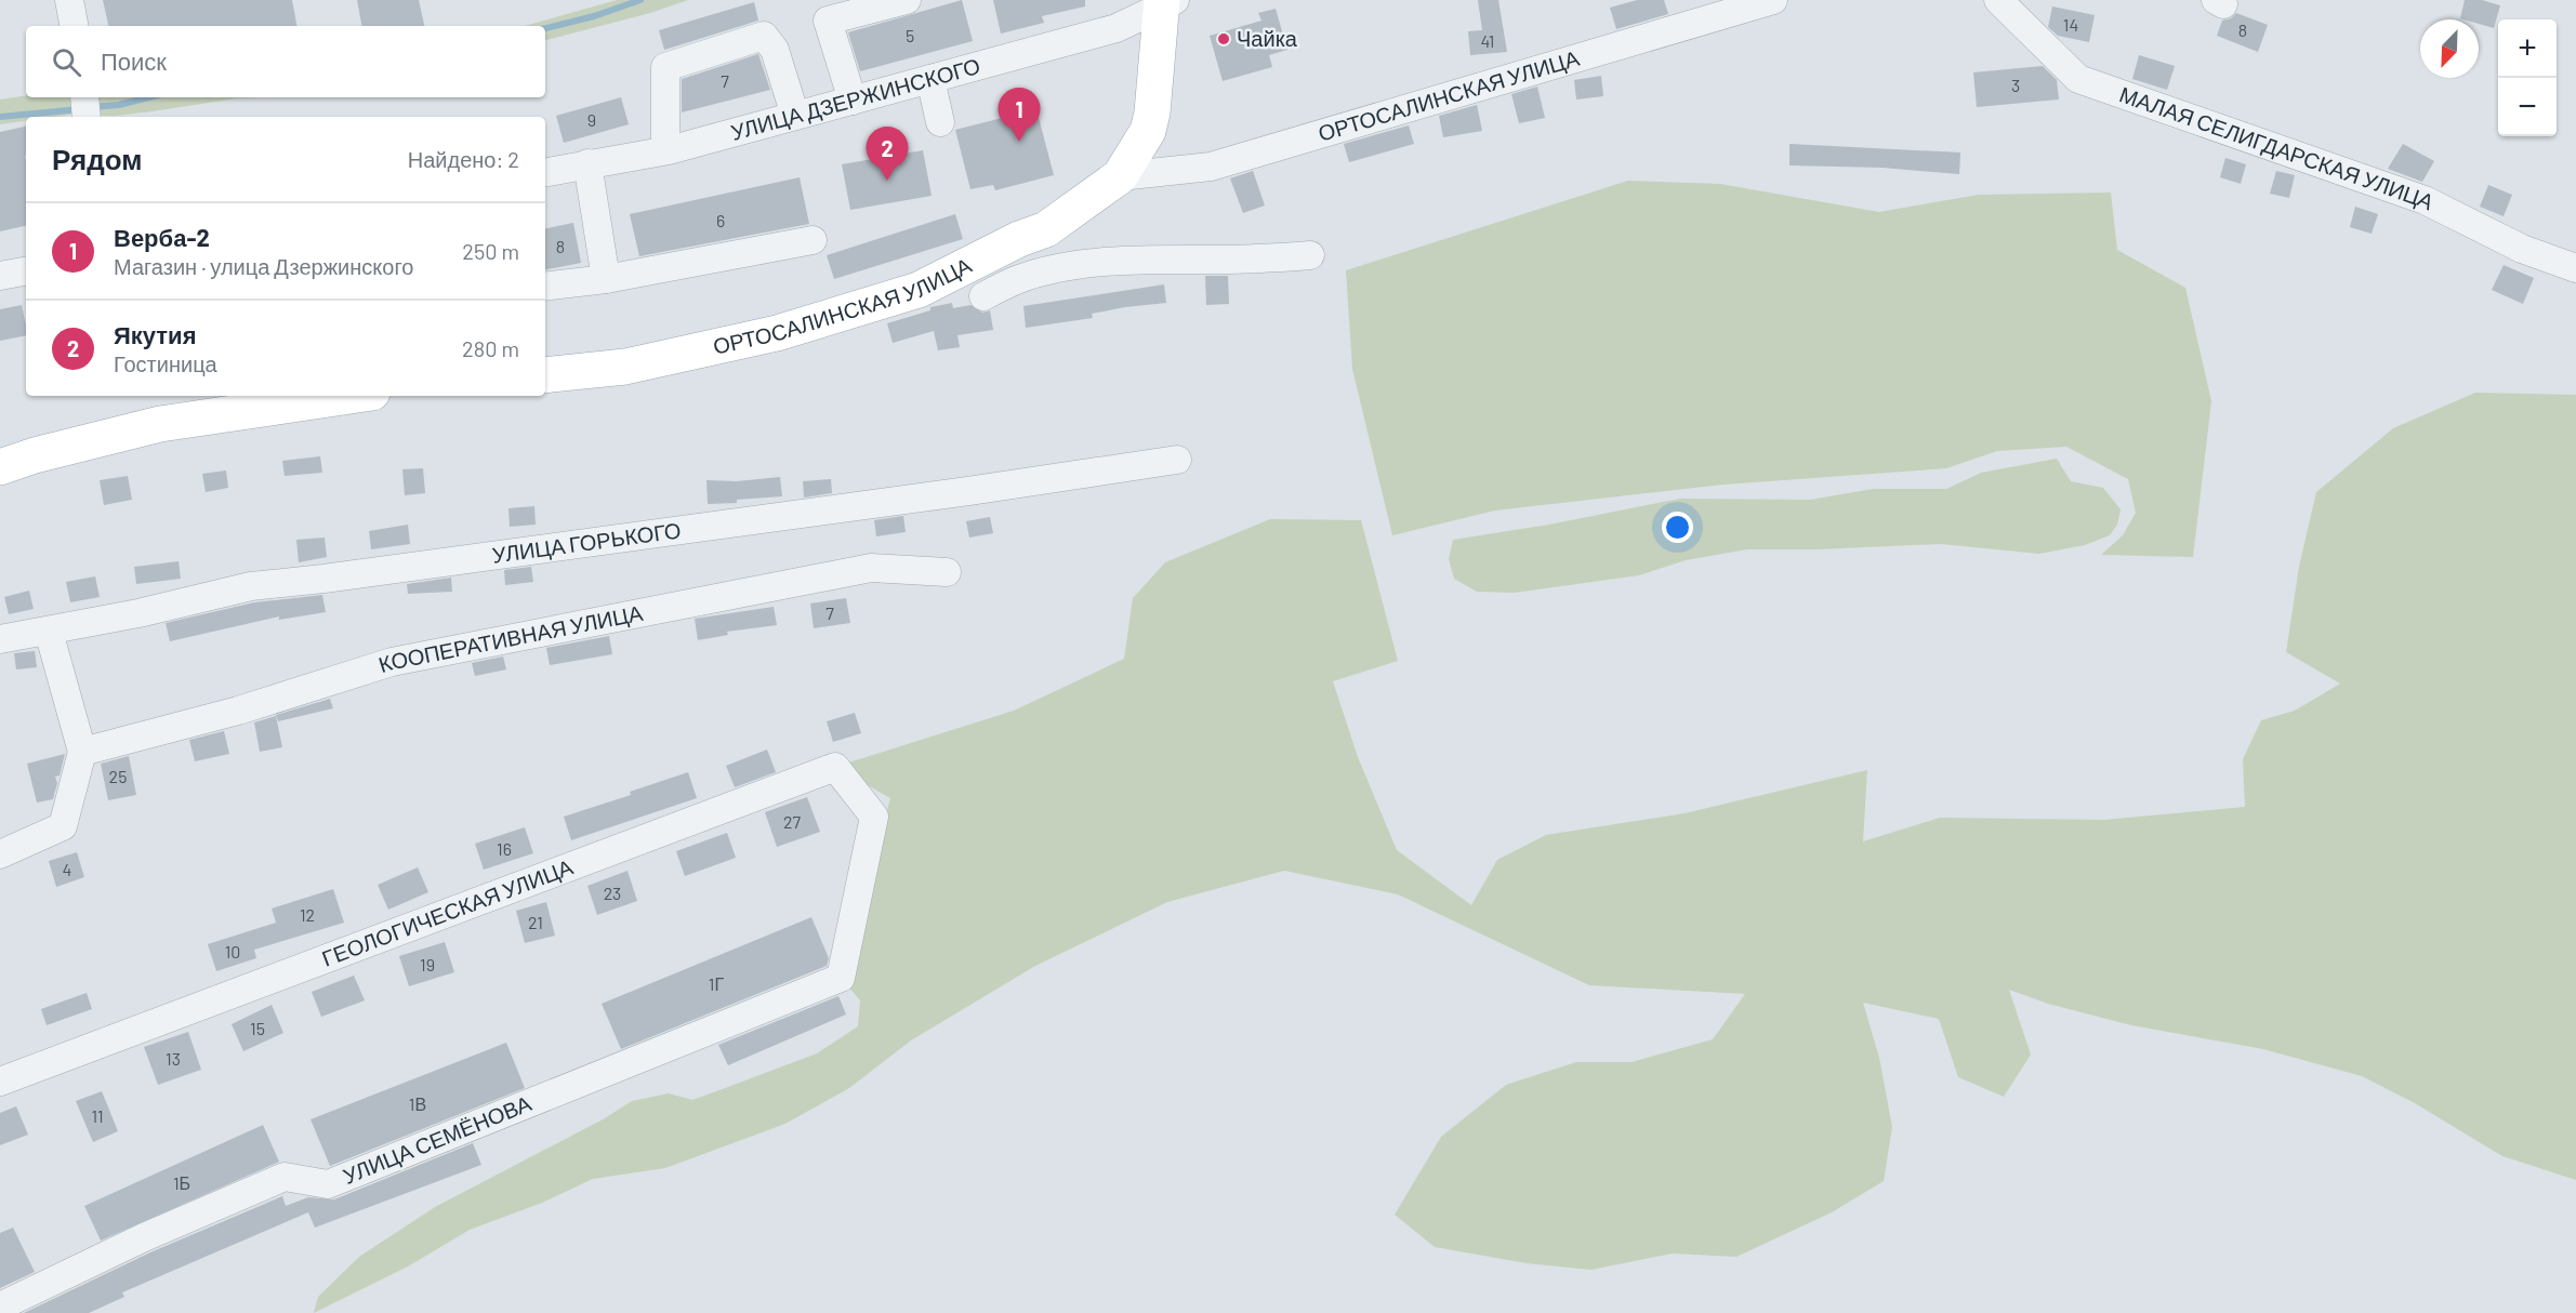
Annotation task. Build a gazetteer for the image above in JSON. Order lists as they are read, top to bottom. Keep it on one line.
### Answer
{"streets":{"main road":["ОРТОСАЛИНСКАЯ УЛИЦА"],"street":["УЛИЦА ДЗЕРЖИНСКОГО","МАЛАЯ СЕЛИГДАРСКАЯ УЛИЦА","УЛИЦА ГОРЬКОГО","КООПЕРАТИВНАЯ УЛИЦА","ГЕОЛОГИЧЕСКАЯ УЛИЦА","УЛИЦА СЕМЁНОВА"]},"crossings":[["ОРТОСАЛИНСКАЯ УЛИЦА","УЛИЦА ДЗЕРЖИНСКОГО"],["ГЕОЛОГИЧЕСКАЯ УЛИЦА","УЛИЦА СЕМЁНОВА"]],"places":["Чайка"],"house_numbers":["14","8","5","41","7","3","9","6","8","7","25","27","16","4","23","12","21","10","19","1Г","15","13","1В","11","1Б"],"north":"bottom left","page":{"map_buttons":["+","−"],"search":"Поиск","pins":["1","2"],"heading":["Рядом","Найдено: 2"],"list":[{"mark":"1","name":"Верба-2","note":"Магазин · улица Дзержинского","value":"250 m"},{"mark":"2","name":"Якутия","note":"Гостиница","value":"280 m"}]}}
